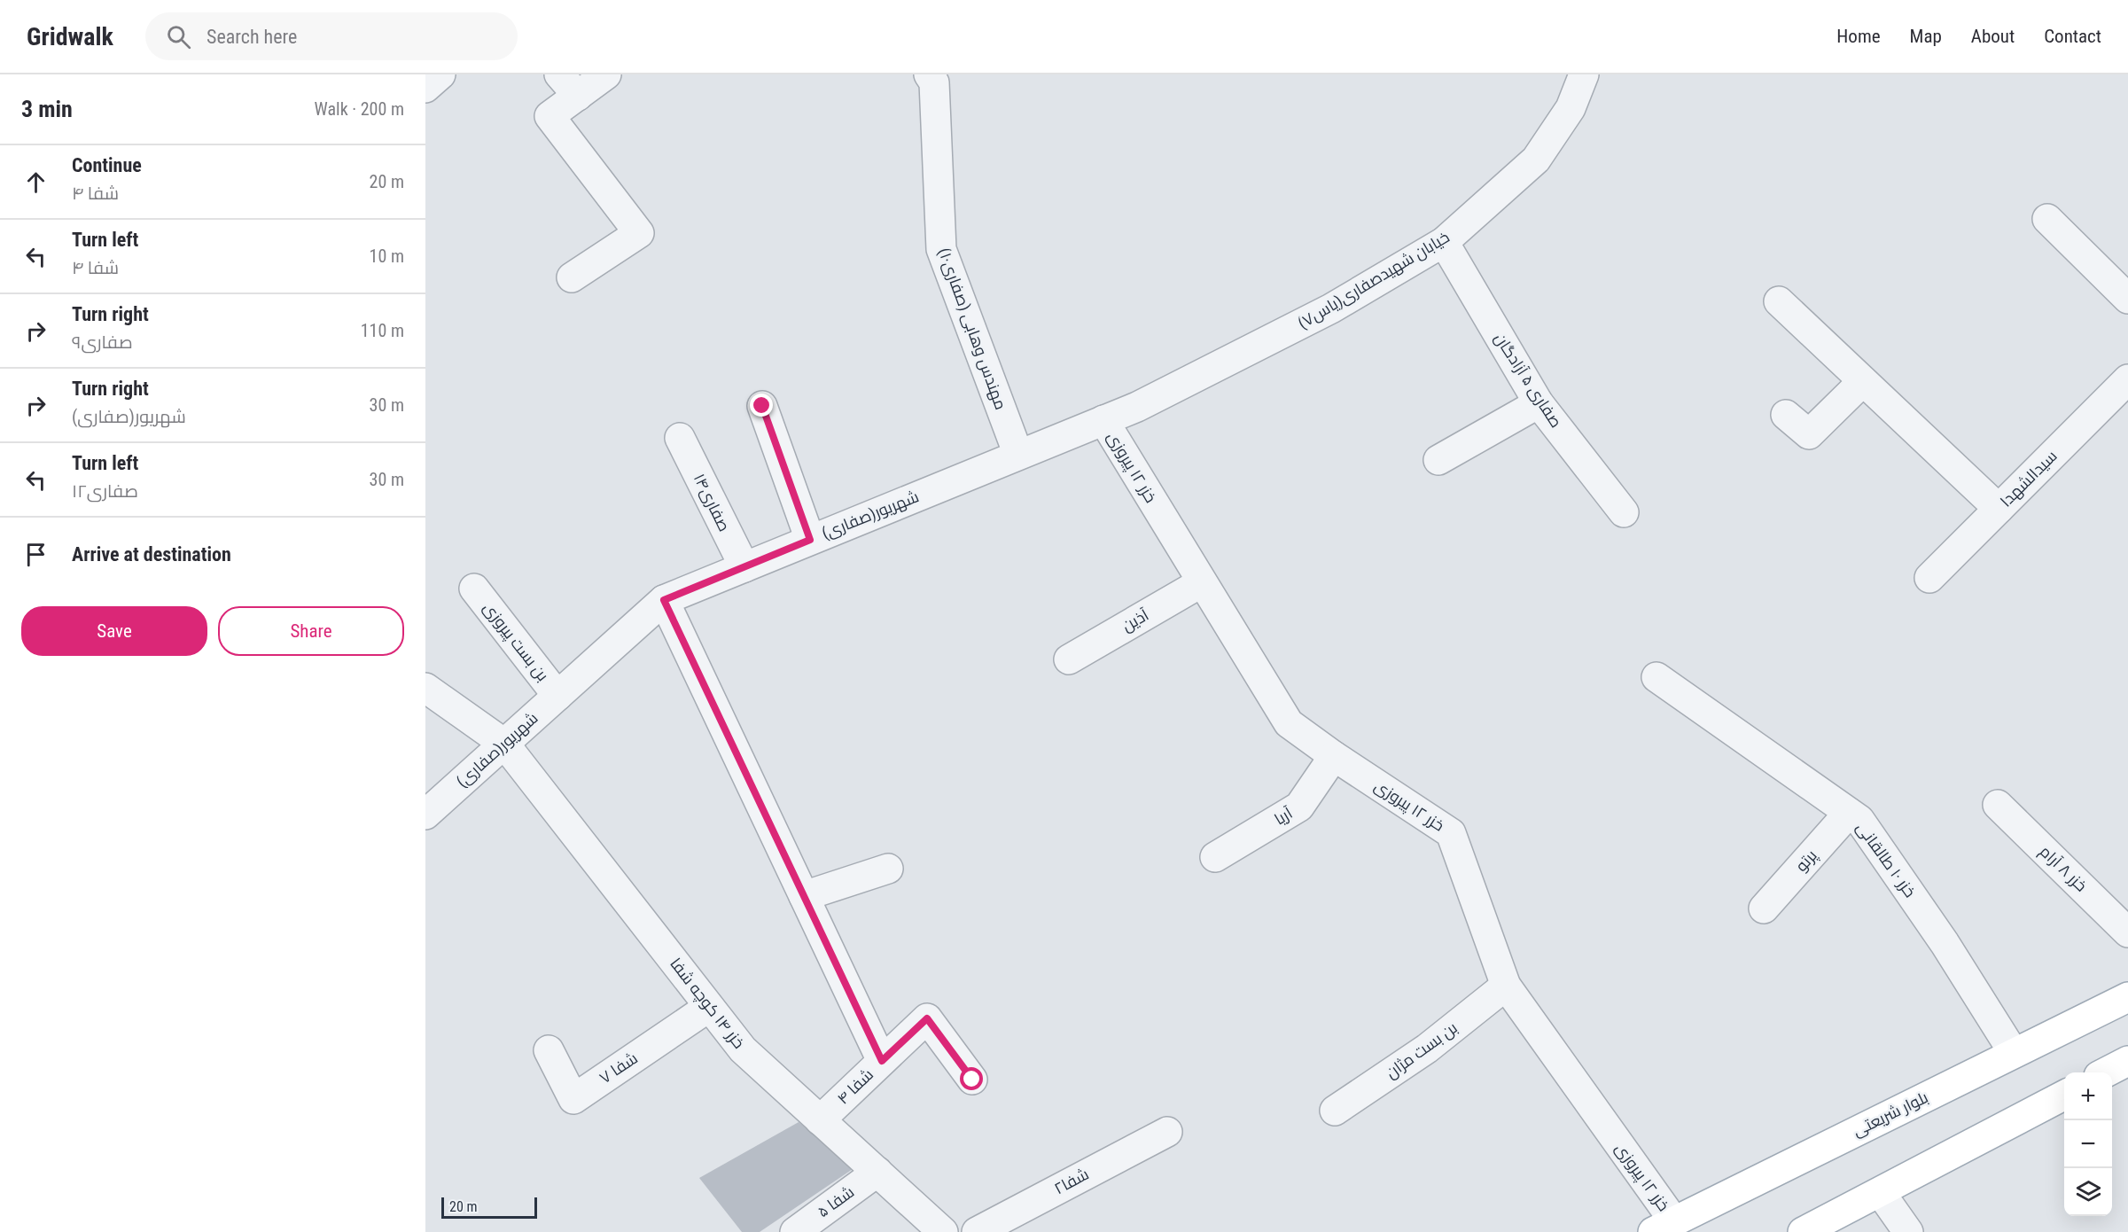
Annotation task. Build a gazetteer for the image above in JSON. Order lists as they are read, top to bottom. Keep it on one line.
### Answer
{"streets":{"main road":["بلوار شریعتی"],"street":["خیابان شهیدصفاری(یاس۷)","مهندس وهابی (صفاری۱۰)","صفاری ۵ آزادگان","خزر ۱۲ پیروزی","سیدالشهدا","صفاری۱۴","شهریور(صفاری)","آذین","بن بست پیروزی","آریا","خزر ۱۰ طالقانی","پرتو","خزر ۸ آرام","خزر ۱۴ کوچه شفا","بن بست مژان","شفا ۷","شفا ۴","شفا۲","شفا ۵"]},"crossings":[["خیابان شهیدصفاری(یاس۷)","صفاری ۵ آزادگان"],["خیابان شهیدصفاری(یاس۷)","شهریور(صفاری)"],["مهندس وهابی (صفاری۱۰)","شهریور(صفاری)"],["خزر ۱۲ پیروزی","شهریور(صفاری)"],["خزر ۱۲ پیروزی","آذین"],["خزر ۱۲ پیروزی","آریا"],["خزر ۱۲ پیروزی","بن بست مژان"],["خزر ۱۲ پیروزی","بلوار شریعتی"],["صفاری۱۴","شهریور(صفاری)"],["شهریور(صفاری)","بن بست پیروزی"],["شهریور(صفاری)","خزر ۱۴ کوچه شفا"],["خزر ۱۰ طالقانی","پرتو"],["خزر ۱۰ طالقانی","بلوار شریعتی"],["خزر ۱۴ کوچه شفا","شفا ۷"],["خزر ۱۴ کوچه شفا","شفا ۴"],["خزر ۱۴ کوچه شفا","شفا ۵"]],"scale_bar":"20 m","page":{"header":"Gridwalk","search":"Search here","nav":["Home","Map","About","Contact"],"heading":["3 min","Walk · 200 m"],"list":[["Continue","شفا ۴","20 m"],["Turn left","شفا ۴","10 m"],["Turn right","صفاری۹","110 m"],["Turn right","شهریور(صفاری)","30 m"],["Turn left","صفاری۱۲","30 m"],"Arrive at destination"],"buttons":["Save","Share"],"map_buttons":["+","−"],"scale":"20 m"}}
